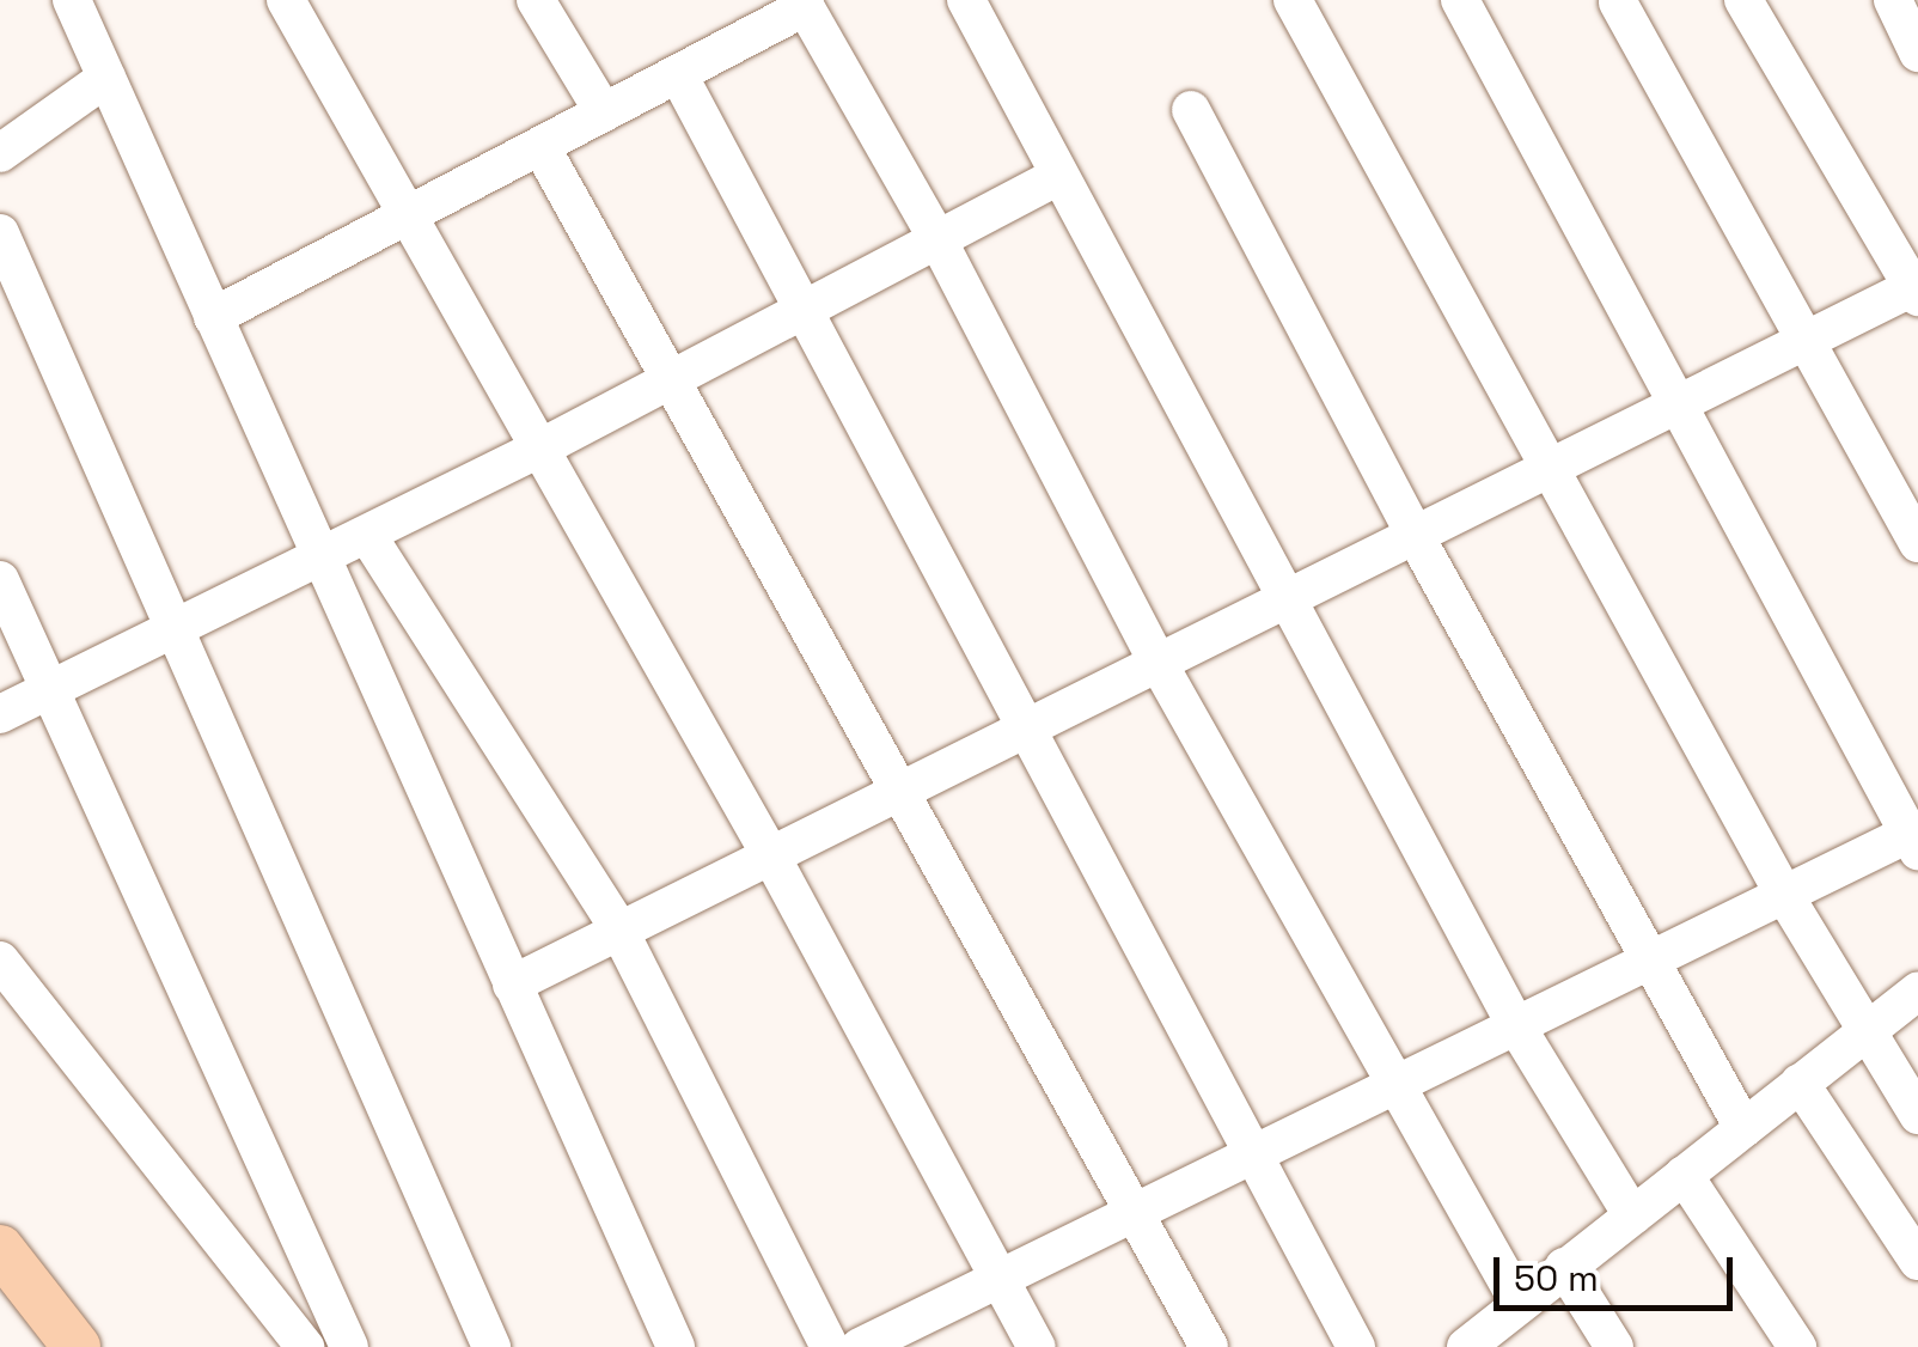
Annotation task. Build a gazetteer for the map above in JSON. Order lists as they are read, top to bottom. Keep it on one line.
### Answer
{"scale_bar":"50 m"}
